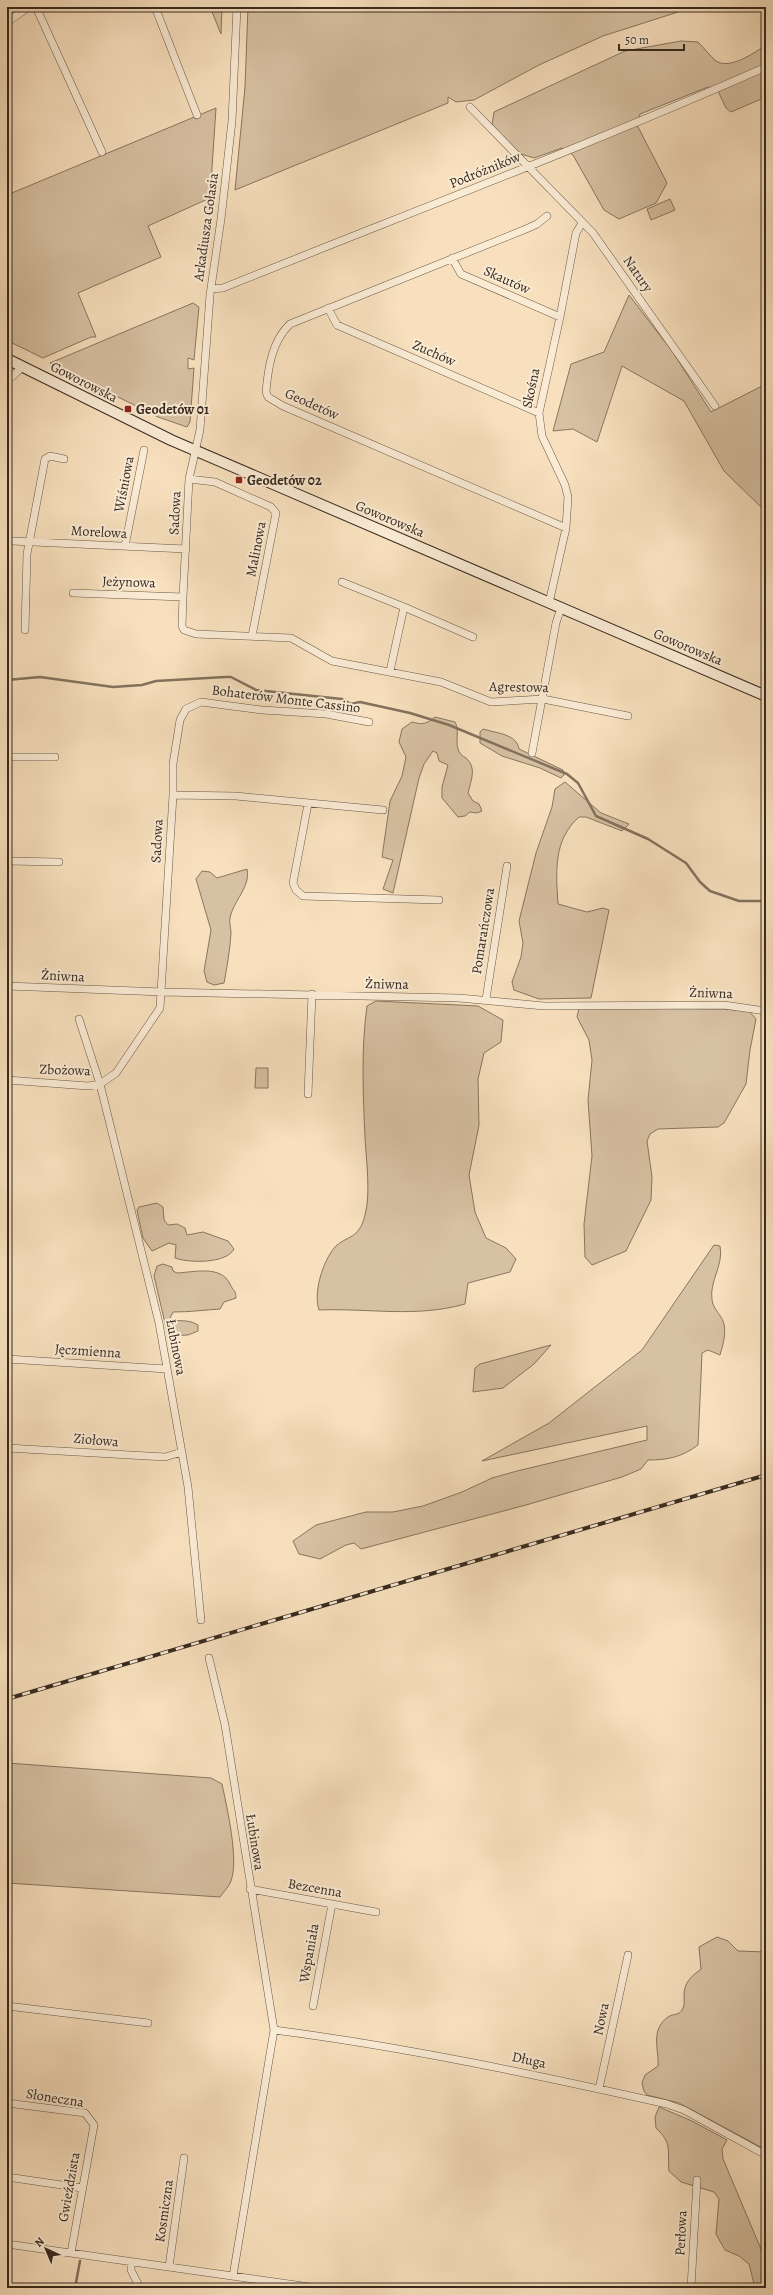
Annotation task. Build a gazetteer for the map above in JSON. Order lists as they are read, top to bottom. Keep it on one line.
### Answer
{"streets":{"street":["Podróżników","Arkadiusza Gołasia","Natury","Skautów","Zuchów","Goworowska","Skośna","Geodetów","Wiśniowa","Sadowa","Morelowa","Malinowa","Jeżynowa","Agrestowa","Bohaterów Monte Cassino","Pomarańczowa","Żniwna","Zbożowa","Łubinowa","Jęczmienna","Ziołowa","Bezcenna","Wspaniała","Nowa","Długa","Słoneczna","Gwieździsta","Kosmiczna","Perłowa"]},"crossings":[["Podróżników","Arkadiusza Gołasia"],["Podróżników","Natury"],["Arkadiusza Gołasia","Goworowska"],["Arkadiusza Gołasia","Sadowa"],["Natury","Skośna"],["Skautów","Skośna"],["Skautów","Geodetów"],["Zuchów","Skośna"],["Zuchów","Geodetów"],["Goworowska","Skośna"],["Goworowska","Sadowa"],["Skośna","Geodetów"],["Wiśniowa","Morelowa"],["Sadowa","Morelowa"],["Sadowa","Malinowa"],["Sadowa","Jeżynowa"],["Sadowa","Agrestowa"],["Sadowa","Bohaterów Monte Cassino"],["Sadowa","Żniwna"],["Sadowa","Zbożowa"],["Sadowa","Łubinowa"],["Malinowa","Agrestowa"],["Pomarańczowa","Żniwna"],["Zbożowa","Łubinowa"],["Łubinowa","Jęczmienna"],["Łubinowa","Ziołowa"],["Łubinowa","Bezcenna"],["Łubinowa","Długa"],["Bezcenna","Wspaniała"],["Nowa","Długa"],["Słoneczna","Gwieździsta"]],"places":{"transit":["Geodetów 01","Geodetów 02"]},"scale_bar":"50 m","north":"top left"}
